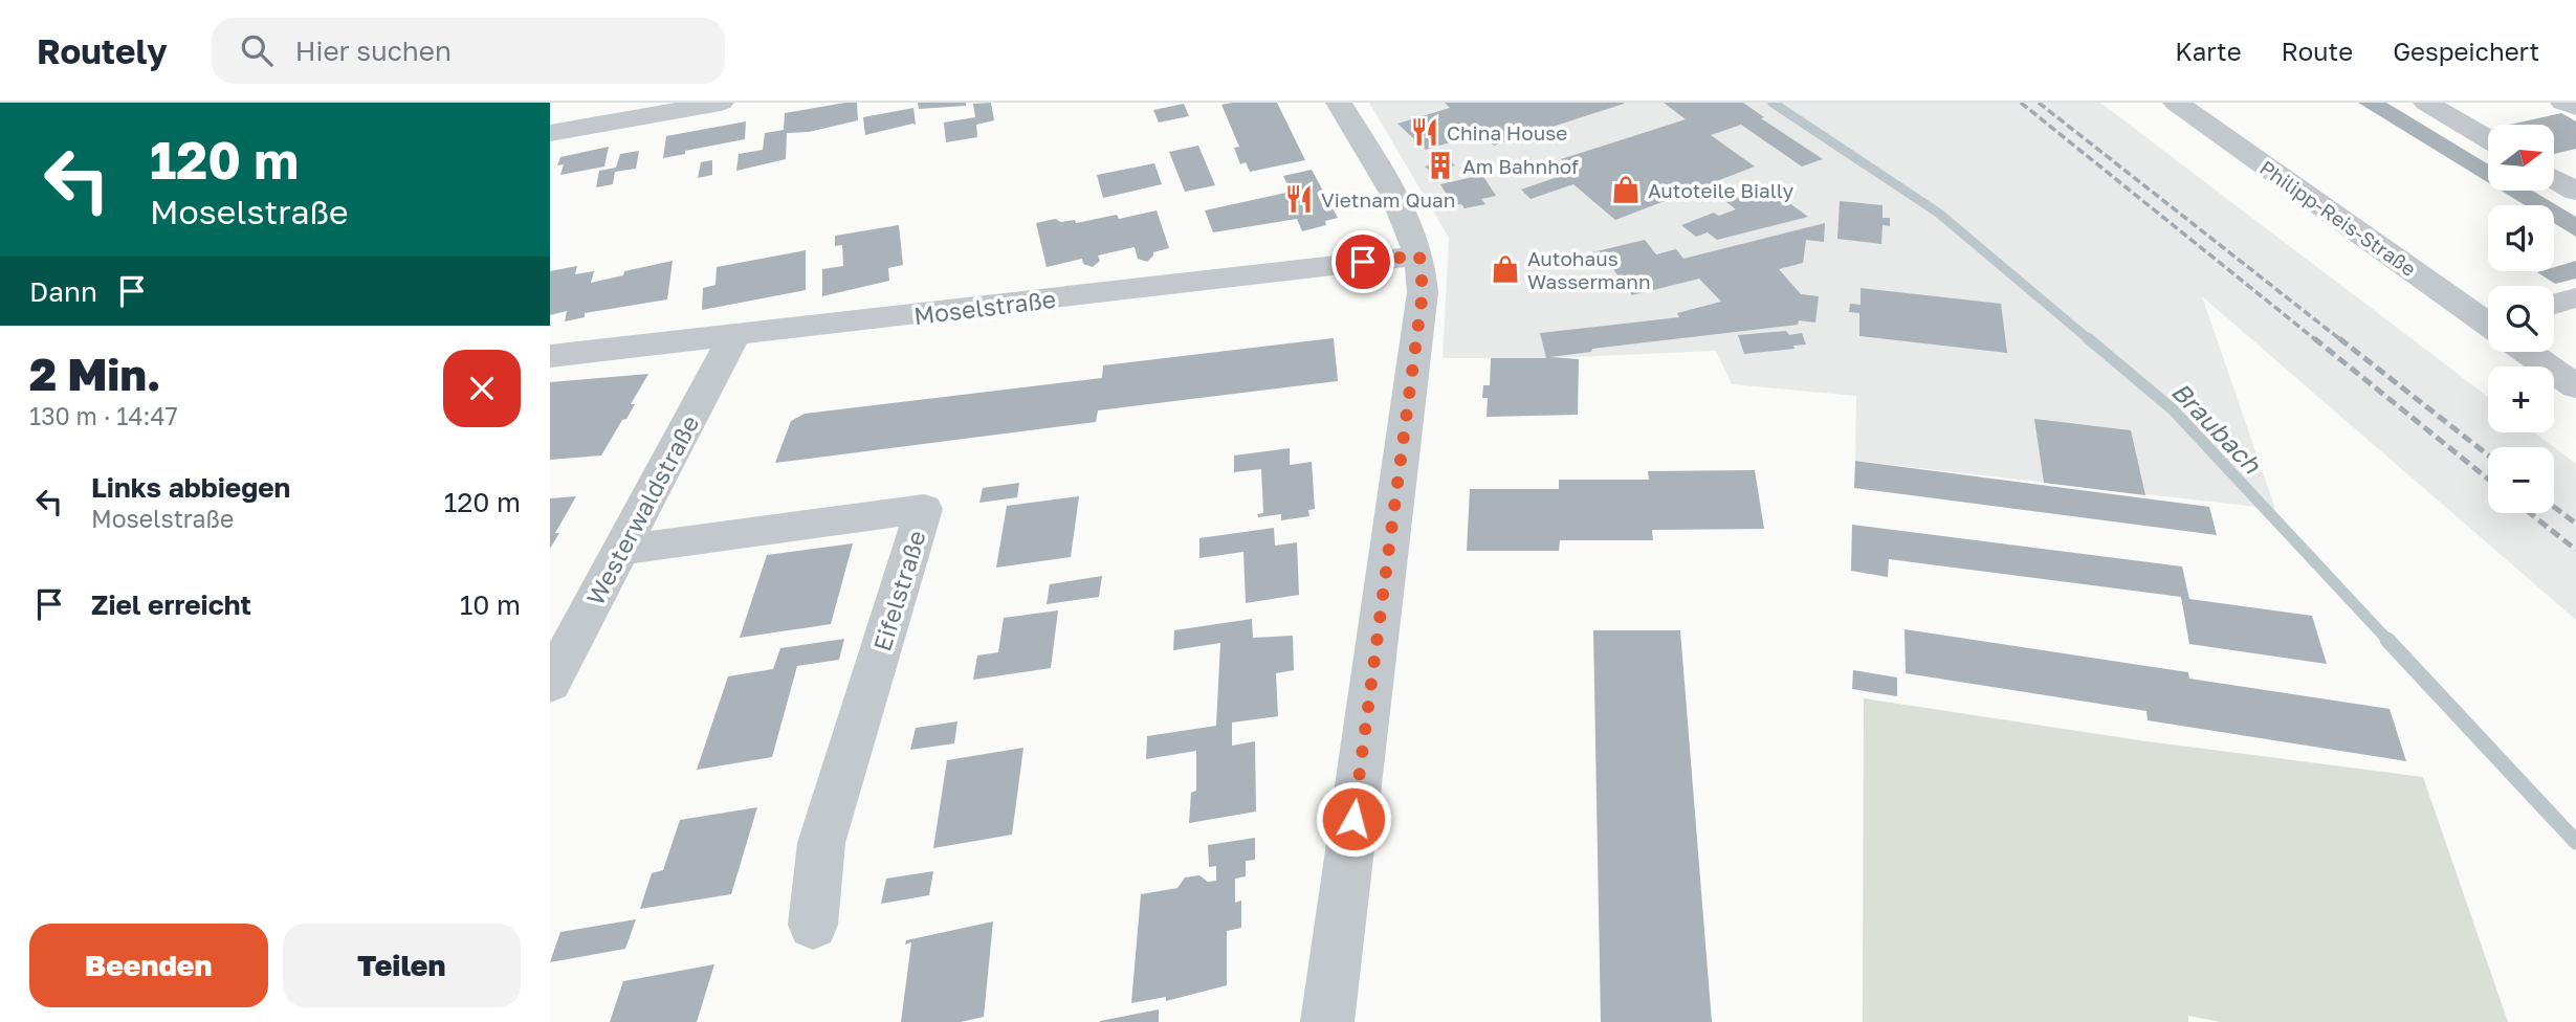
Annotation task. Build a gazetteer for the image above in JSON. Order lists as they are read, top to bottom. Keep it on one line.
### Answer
{"streets":{"street":["Philipp-Reis-Straße","Moselstraße","Westerwaldstraße","Eifelstraße"]},"crossings":[["Moselstraße","Westerwaldstraße"],["Westerwaldstraße","Eifelstraße"]],"water":["Braubach"],"places":{"restaurant":["China House","Vietnam Quan"],"building":["Am Bahnhof"],"shop":["Autoteile Bially","Autohaus Wassermann"]},"north":"right","page":{"header":"Routely","search":"Hier suchen","nav":["Karte","Route","Gespeichert"],"turn":["120 m","Moselstraße"],"map_buttons":["+","−"],"then":"Dann","heading":["2 Min.","130 m · 14:47"],"list":[{"name":"Links abbiegen","note":"Moselstraße","value":"120 m"},{"name":"Ziel erreicht","value":"10 m"}],"buttons":["Beenden","Teilen"]}}
